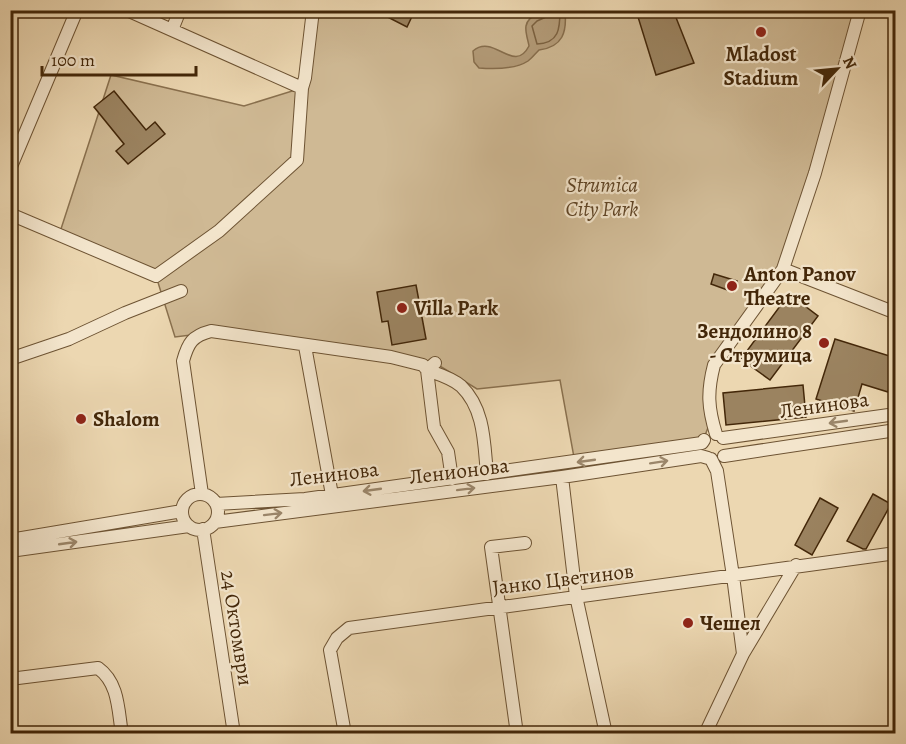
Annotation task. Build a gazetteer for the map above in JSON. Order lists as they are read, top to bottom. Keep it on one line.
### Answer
{"streets":{"street":["Ленинова","Ленионова","Јанко Цветинов","24 Октомври"]},"crossings":[["Ленинова","Ленионова"],["Ленинова","24 Октомври"],["Ленионова","24 Октомври"]],"one_way":["Ленионова"],"parks":["Strumica City Park"],"places":["Mladost Stadium","Anton Panov Theatre","Villa Park","Зендолино 8 - Струмица","Shalom","Чешел"],"scale_bar":"100 m","north":"top right"}
